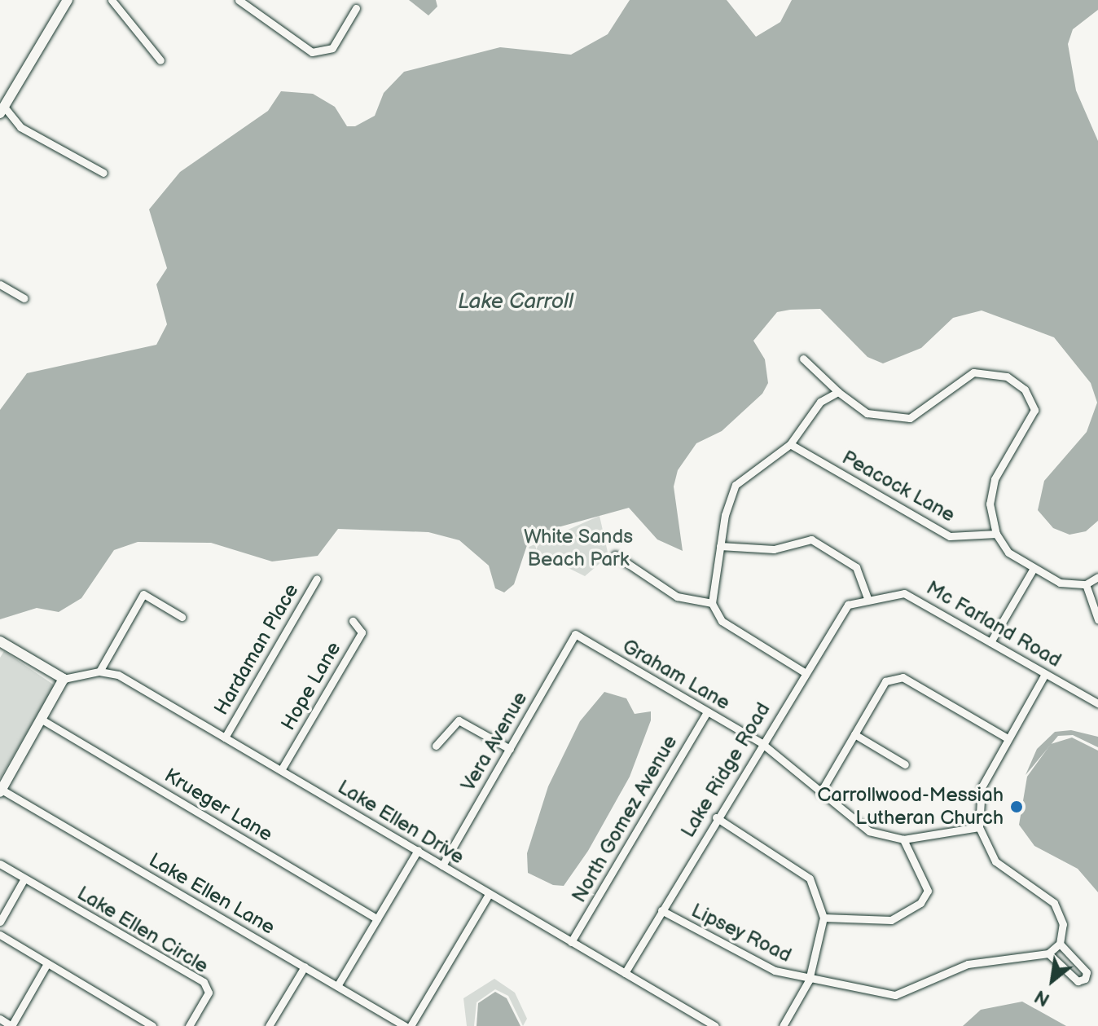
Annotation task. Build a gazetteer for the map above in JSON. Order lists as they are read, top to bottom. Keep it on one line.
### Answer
{"streets":{"street":["Peacock Lane","Mc Farland Road","Hardaman Place","Graham Lane","Hope Lane","Vera Avenue","Lake Ridge Road","Krueger Lane","North Gomez Avenue","Lake Ellen Drive","Lake Ellen Lane","Lake Ellen Circle","Lipsey Road"]},"crossings":[["Mc Farland Road","Lake Ridge Road"],["Hardaman Place","Lake Ellen Drive"],["Graham Lane","Vera Avenue"],["Graham Lane","Lake Ridge Road"],["Graham Lane","North Gomez Avenue"],["Hope Lane","Lake Ellen Drive"],["Vera Avenue","Lake Ellen Drive"],["Lake Ridge Road","Lake Ellen Drive"],["Lake Ridge Road","Lipsey Road"],["North Gomez Avenue","Lake Ellen Drive"]],"water":["Lake Carroll"],"parks":["White Sands Beach Park"],"places":["Carrollwood-Messiah Lutheran Church"],"north":"bottom left"}
